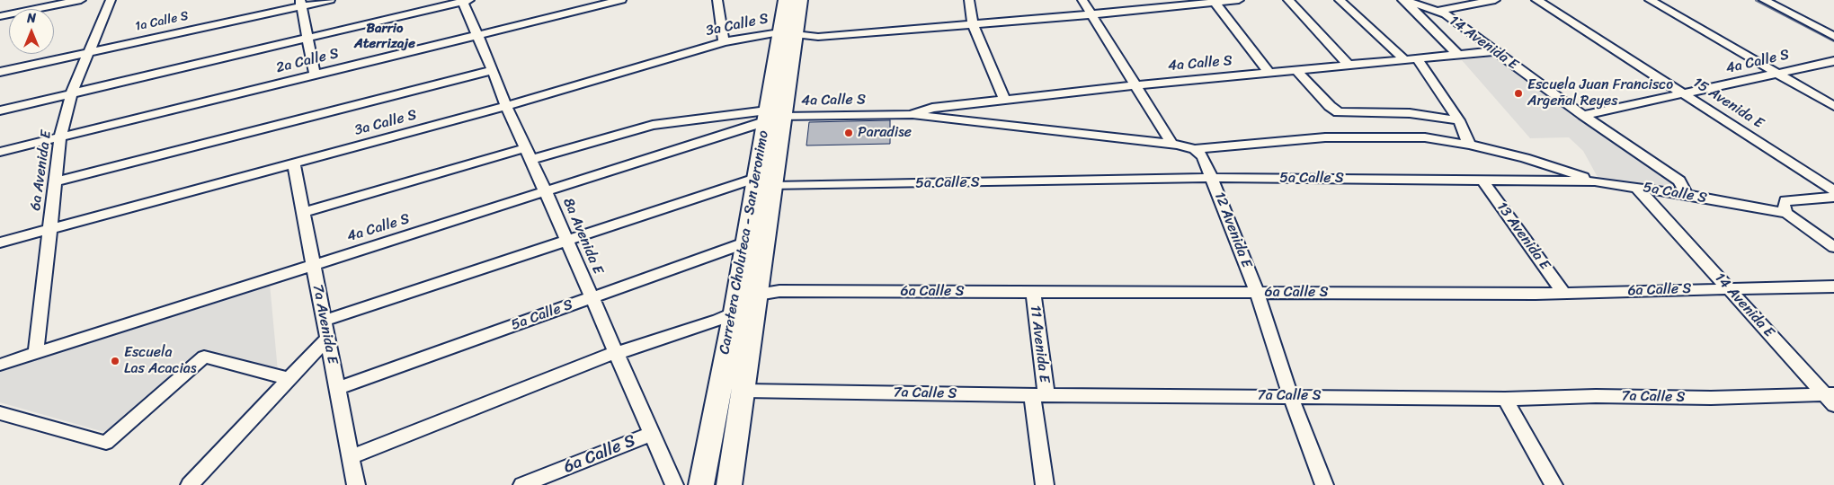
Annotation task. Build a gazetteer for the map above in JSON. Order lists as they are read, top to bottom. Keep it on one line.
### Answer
{"streets":{"highway":["Carretera Choluteca - San Jeronimo"],"street":["1a Calle S","3a Calle S","14 Avenida E","2a Calle S","4a Calle S","15 Avenida E","6a Avenida E","5a Calle S","12 Avenida E","8a Avenida E","13 Avenida E","6a Calle S","7a Avenida E","11 Avenida E","7a Calle S"]},"crossings":[["1a Calle S","6a Avenida E"],["3a Calle S","6a Avenida E"],["3a Calle S","8a Avenida E"],["3a Calle S","Carretera Choluteca - San Jeronimo"],["3a Calle S","7a Avenida E"],["14 Avenida E","4a Calle S"],["14 Avenida E","5a Calle S"],["14 Avenida E","6a Calle S"],["14 Avenida E","7a Calle S"],["2a Calle S","6a Avenida E"],["2a Calle S","8a Avenida E"],["4a Calle S","15 Avenida E"],["4a Calle S","6a Avenida E"],["4a Calle S","5a Calle S"],["4a Calle S","12 Avenida E"],["4a Calle S","8a Avenida E"],["4a Calle S","Carretera Choluteca - San Jeronimo"],["4a Calle S","7a Avenida E"],["5a Calle S","12 Avenida E"],["5a Calle S","8a Avenida E"],["5a Calle S","13 Avenida E"],["5a Calle S","Carretera Choluteca - San Jeronimo"],["5a Calle S","7a Avenida E"],["12 Avenida E","6a Calle S"],["12 Avenida E","7a Calle S"],["8a Avenida E","6a Calle S"],["13 Avenida E","6a Calle S"],["Carretera Choluteca - San Jeronimo","6a Calle S"],["Carretera Choluteca - San Jeronimo","7a Calle S"],["6a Calle S","7a Avenida E"],["6a Calle S","11 Avenida E"],["11 Avenida E","7a Calle S"]],"districts":["Barrio Aterrizaje"],"places":["Escuela Juan Francisco Argeñal Reyes","Paradise","Escuela Las Acacias"],"north":"top"}
